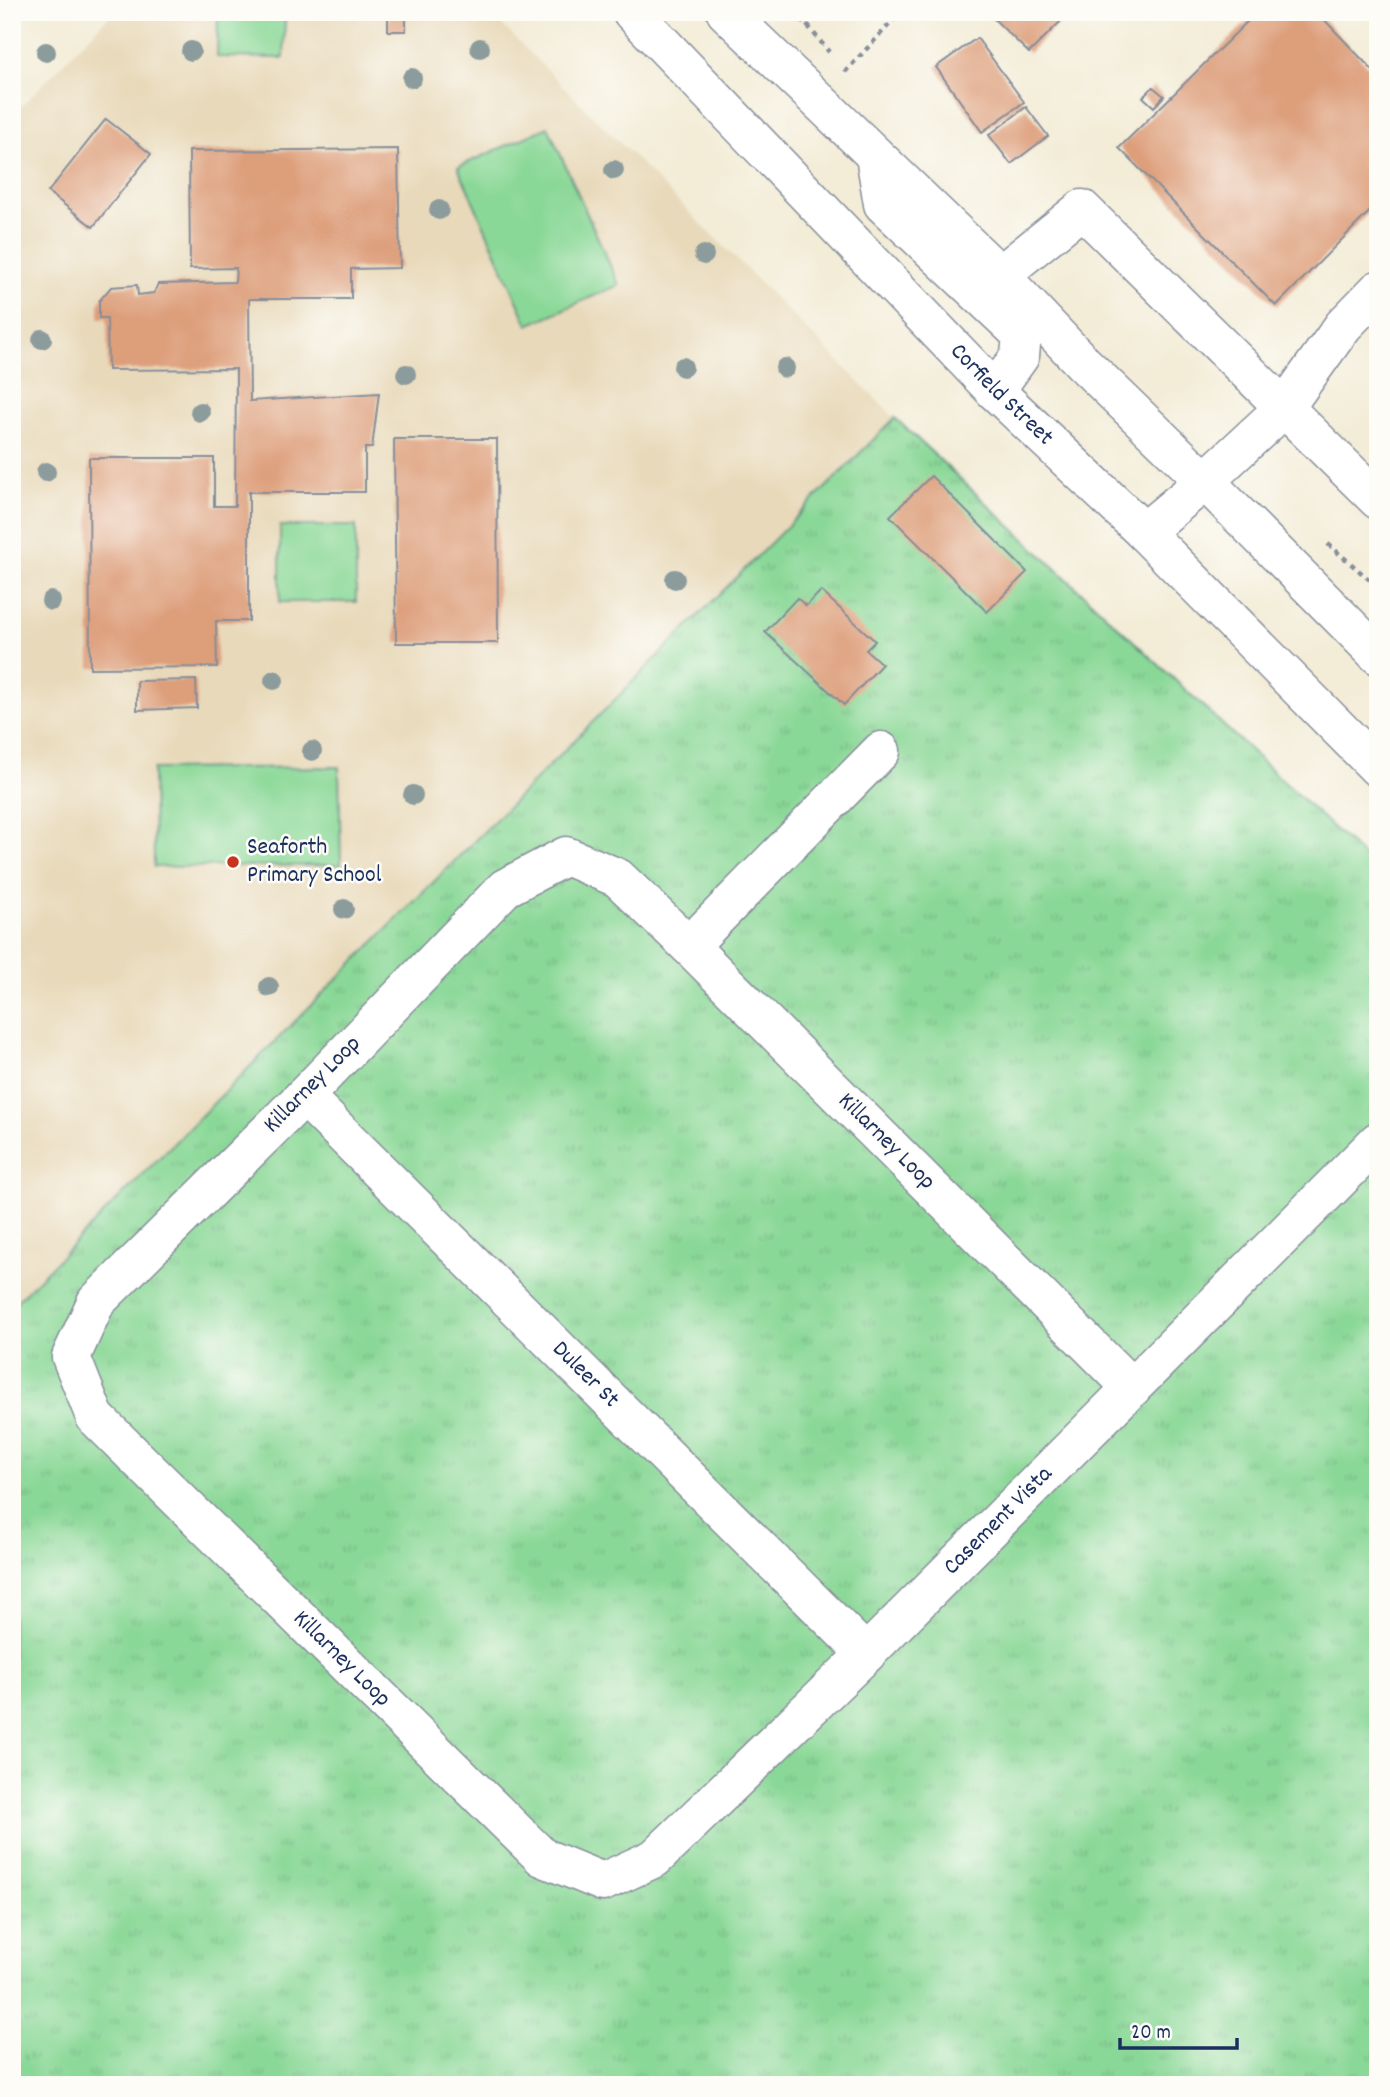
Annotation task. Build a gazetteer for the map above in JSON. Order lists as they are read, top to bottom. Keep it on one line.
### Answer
{"streets":{"main road":["Corfield Street","Killarney Loop","Duleer St","Casement Vista"]},"crossings":[["Killarney Loop","Duleer St"],["Killarney Loop","Casement Vista"],["Duleer St","Casement Vista"]],"places":["Seaforth Primary School"],"scale_bar":"20 m"}
